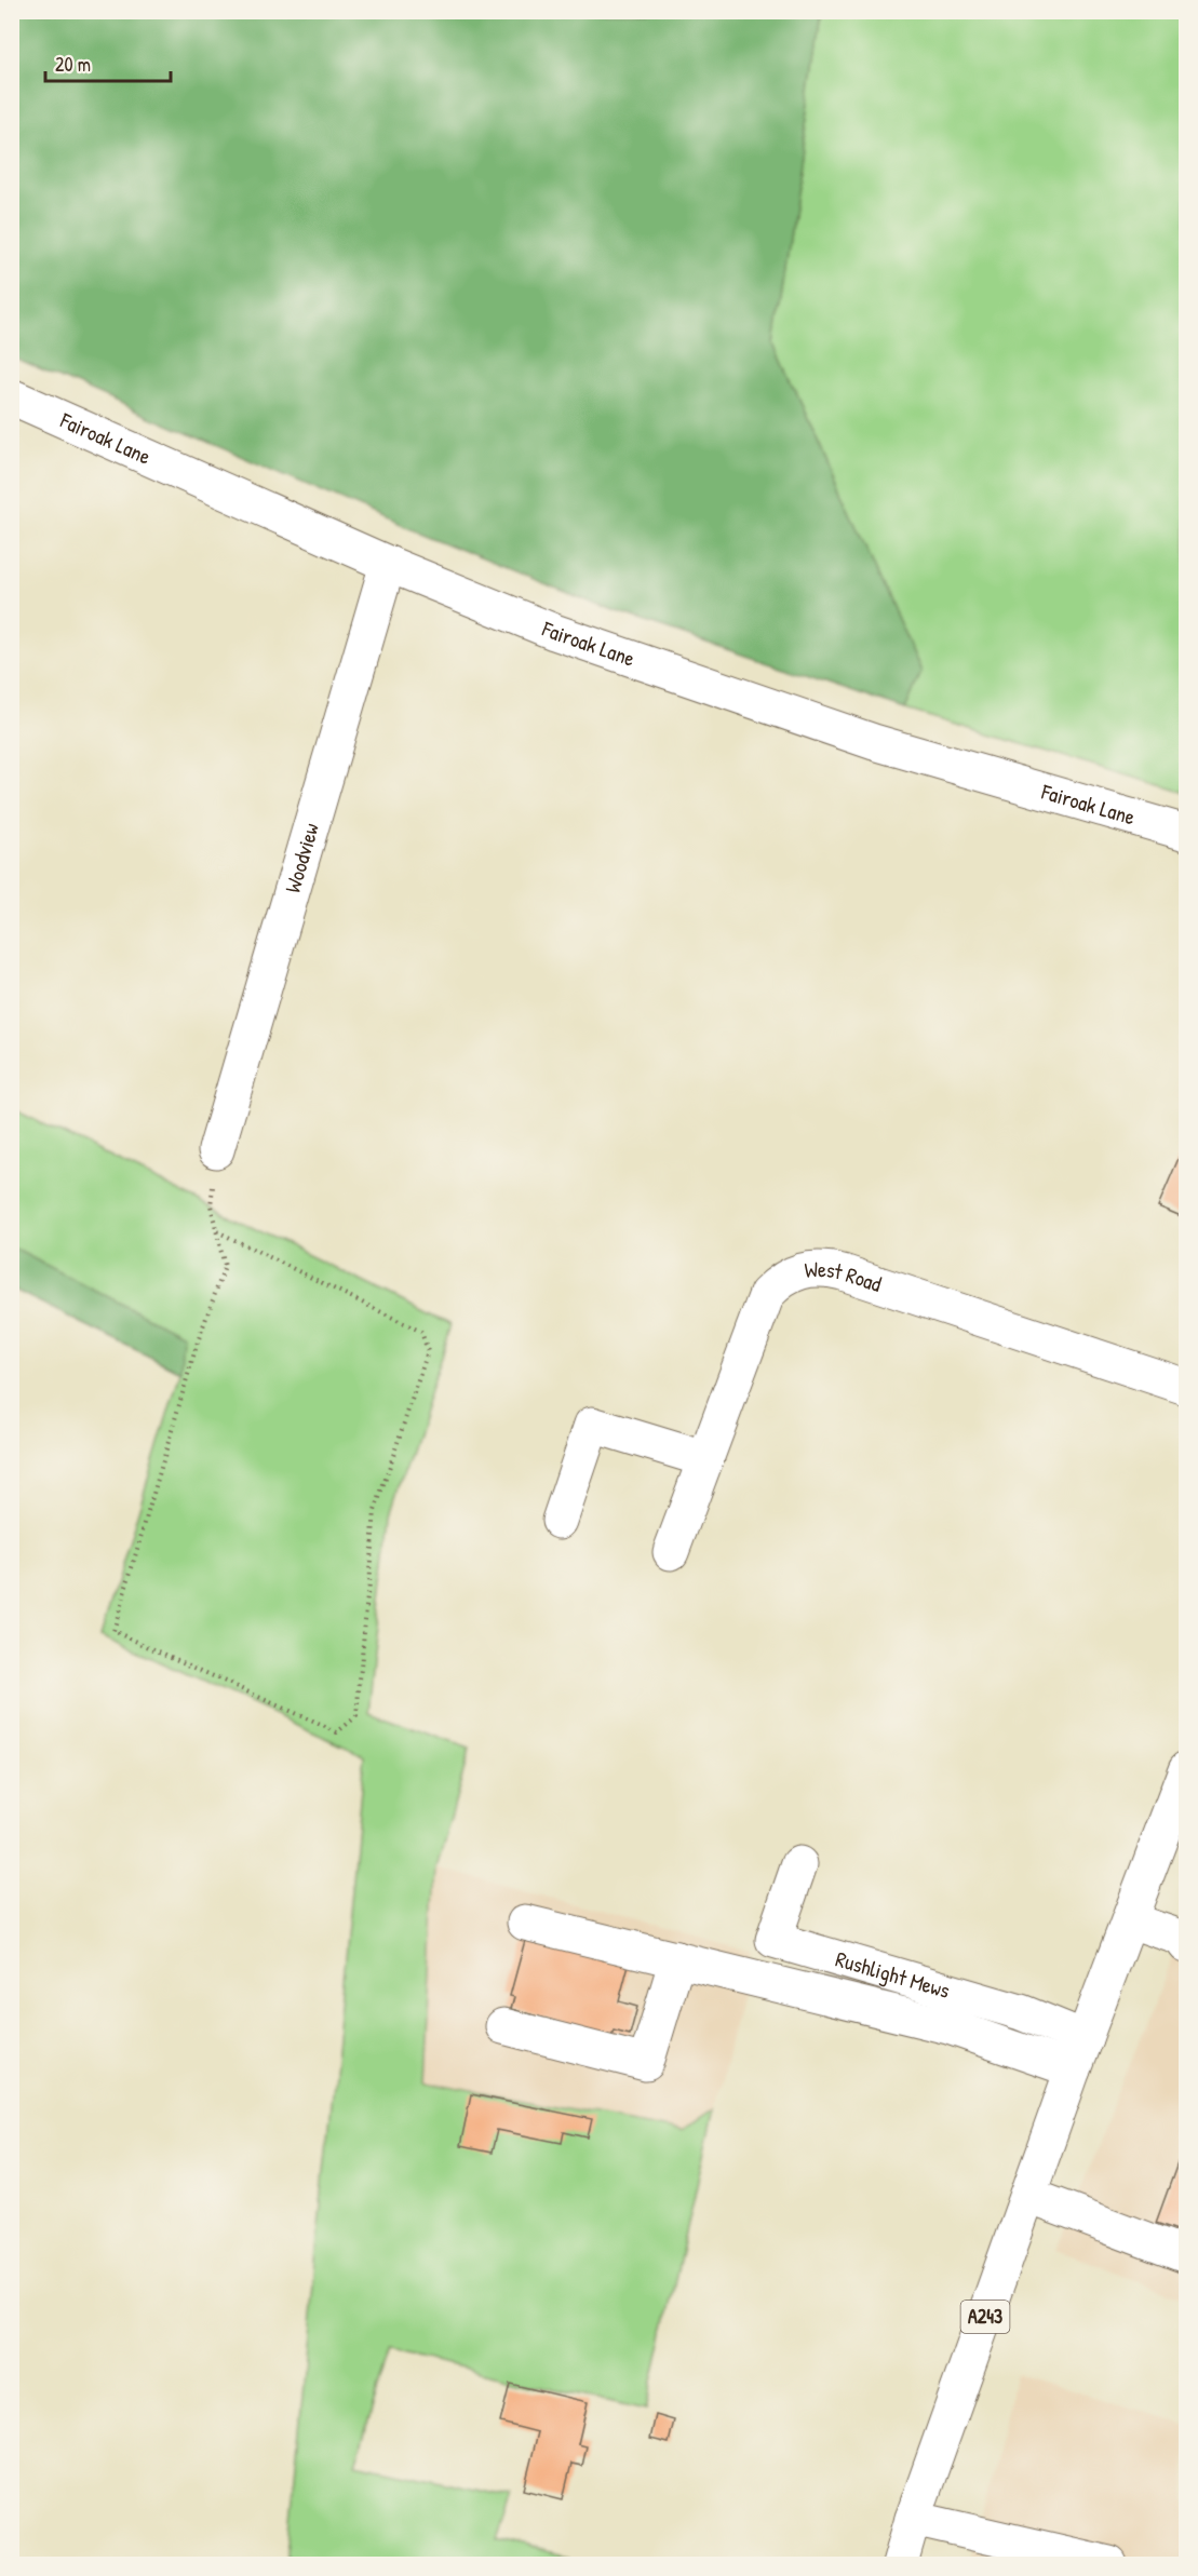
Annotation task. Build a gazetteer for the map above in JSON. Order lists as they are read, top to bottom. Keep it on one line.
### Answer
{"streets":{"main road":["Fairoak Lane","Woodview","West Road","Rushlight Mews","A243"]},"crossings":[["Fairoak Lane","Woodview"],["Rushlight Mews","A243"]],"scale_bar":"20 m"}
